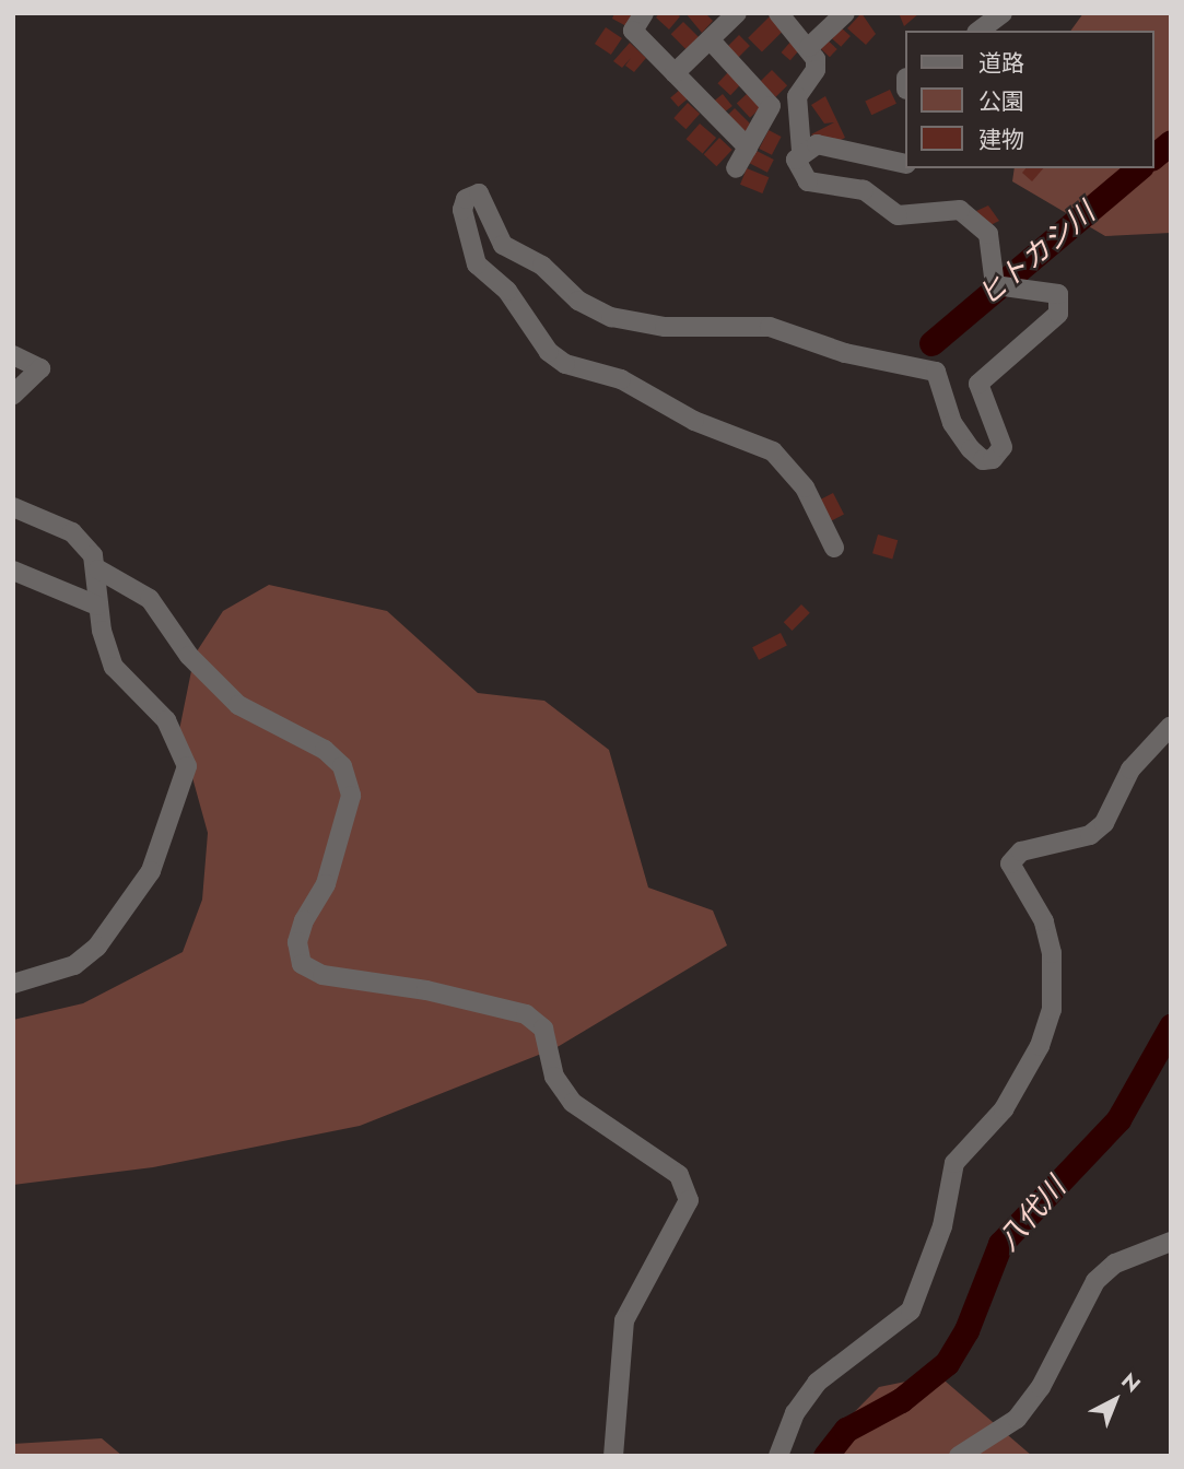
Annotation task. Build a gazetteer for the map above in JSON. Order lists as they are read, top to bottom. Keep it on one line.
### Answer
{"water":["ヒトカシ川","八代川"],"legend":["道路","公園","建物"],"north":"top right"}
